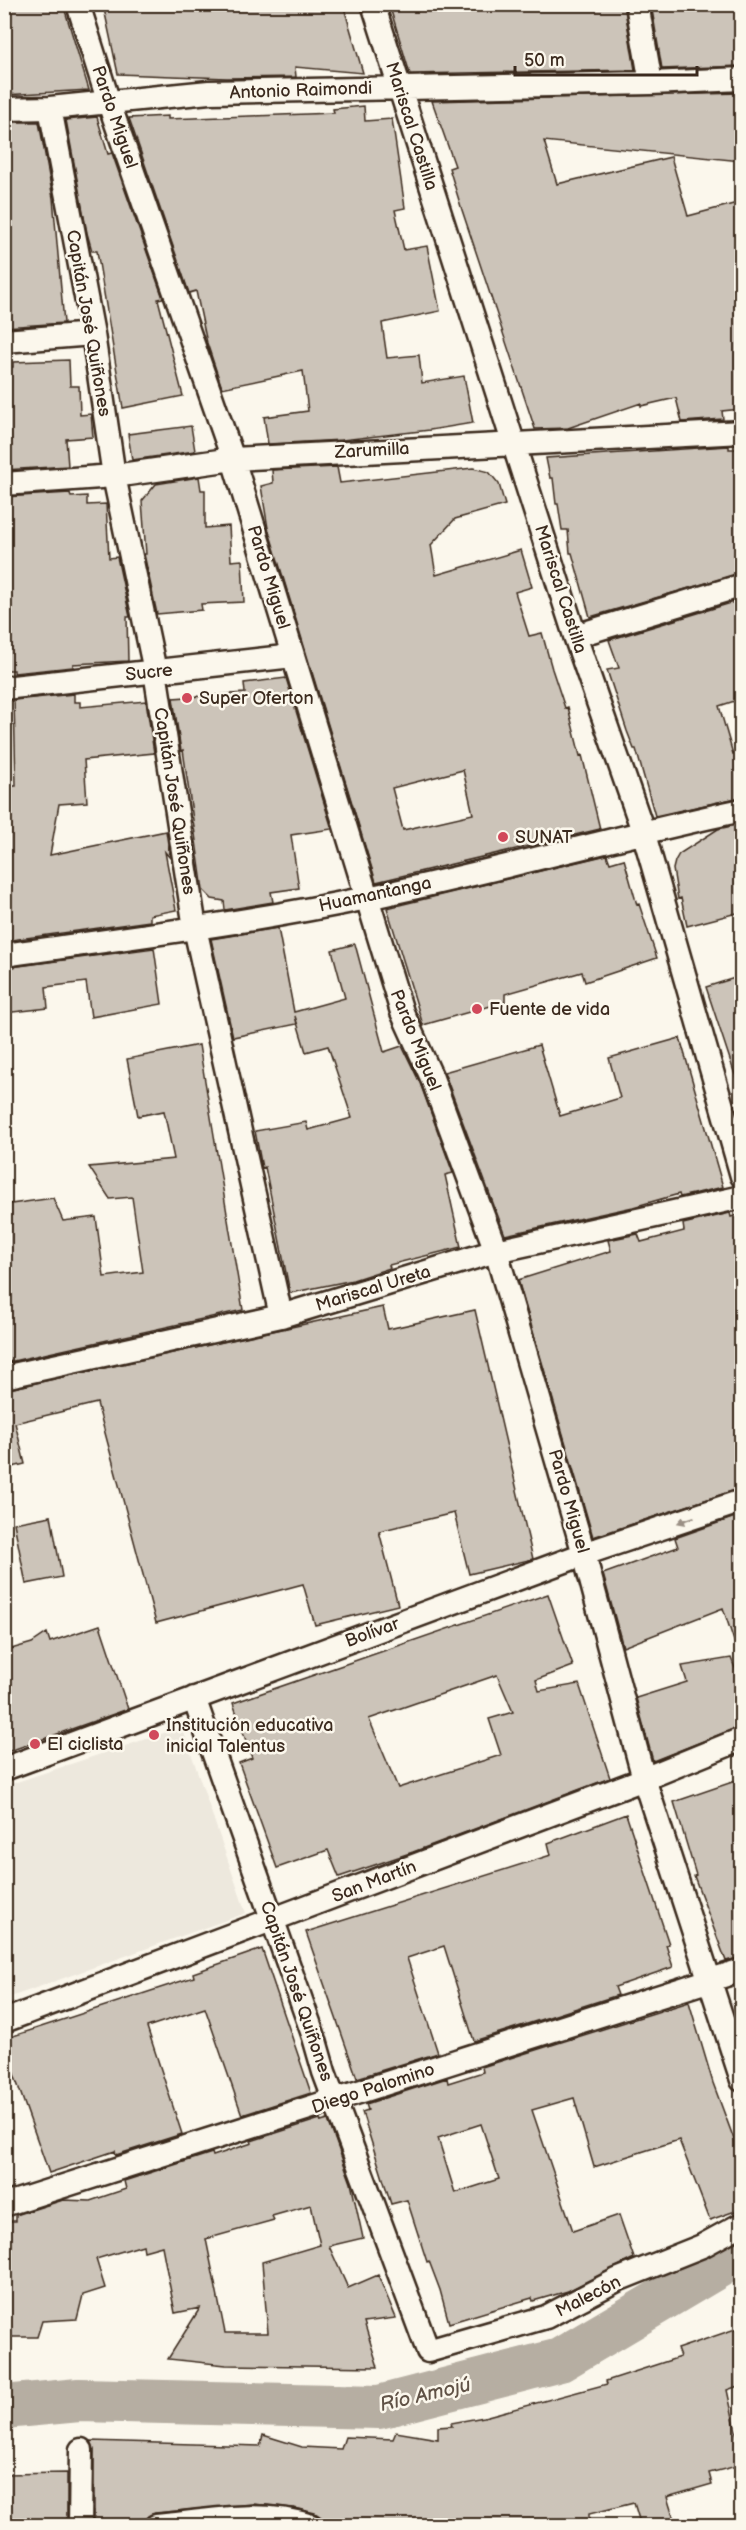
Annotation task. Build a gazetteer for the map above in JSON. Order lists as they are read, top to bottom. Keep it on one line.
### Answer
{"streets":{"street":["Antonio Raimondi","Pardo Miguel","Mariscal Castilla","Capitán José Quiñones","Zarumilla","Sucre","Huamantanga","Mariscal Ureta","Bolívar","San Martín","Diego Palomino","Malecón"]},"crossings":[["Antonio Raimondi","Pardo Miguel"],["Antonio Raimondi","Mariscal Castilla"],["Antonio Raimondi","Capitán José Quiñones"],["Pardo Miguel","Zarumilla"],["Pardo Miguel","Sucre"],["Pardo Miguel","Huamantanga"],["Pardo Miguel","Mariscal Ureta"],["Pardo Miguel","Bolívar"],["Pardo Miguel","San Martín"],["Pardo Miguel","Diego Palomino"],["Mariscal Castilla","Zarumilla"],["Mariscal Castilla","Huamantanga"],["Capitán José Quiñones","Zarumilla"],["Capitán José Quiñones","Sucre"],["Capitán José Quiñones","Huamantanga"],["Capitán José Quiñones","Mariscal Ureta"],["Capitán José Quiñones","Bolívar"],["Capitán José Quiñones","San Martín"],["Capitán José Quiñones","Diego Palomino"],["Capitán José Quiñones","Malecón"]],"water":["Río Amojú"],"places":["Super Oferton","SUNAT","Fuente de vida","Institución educativa inicial Talentus","El ciclista"],"scale_bar":"50 m"}
